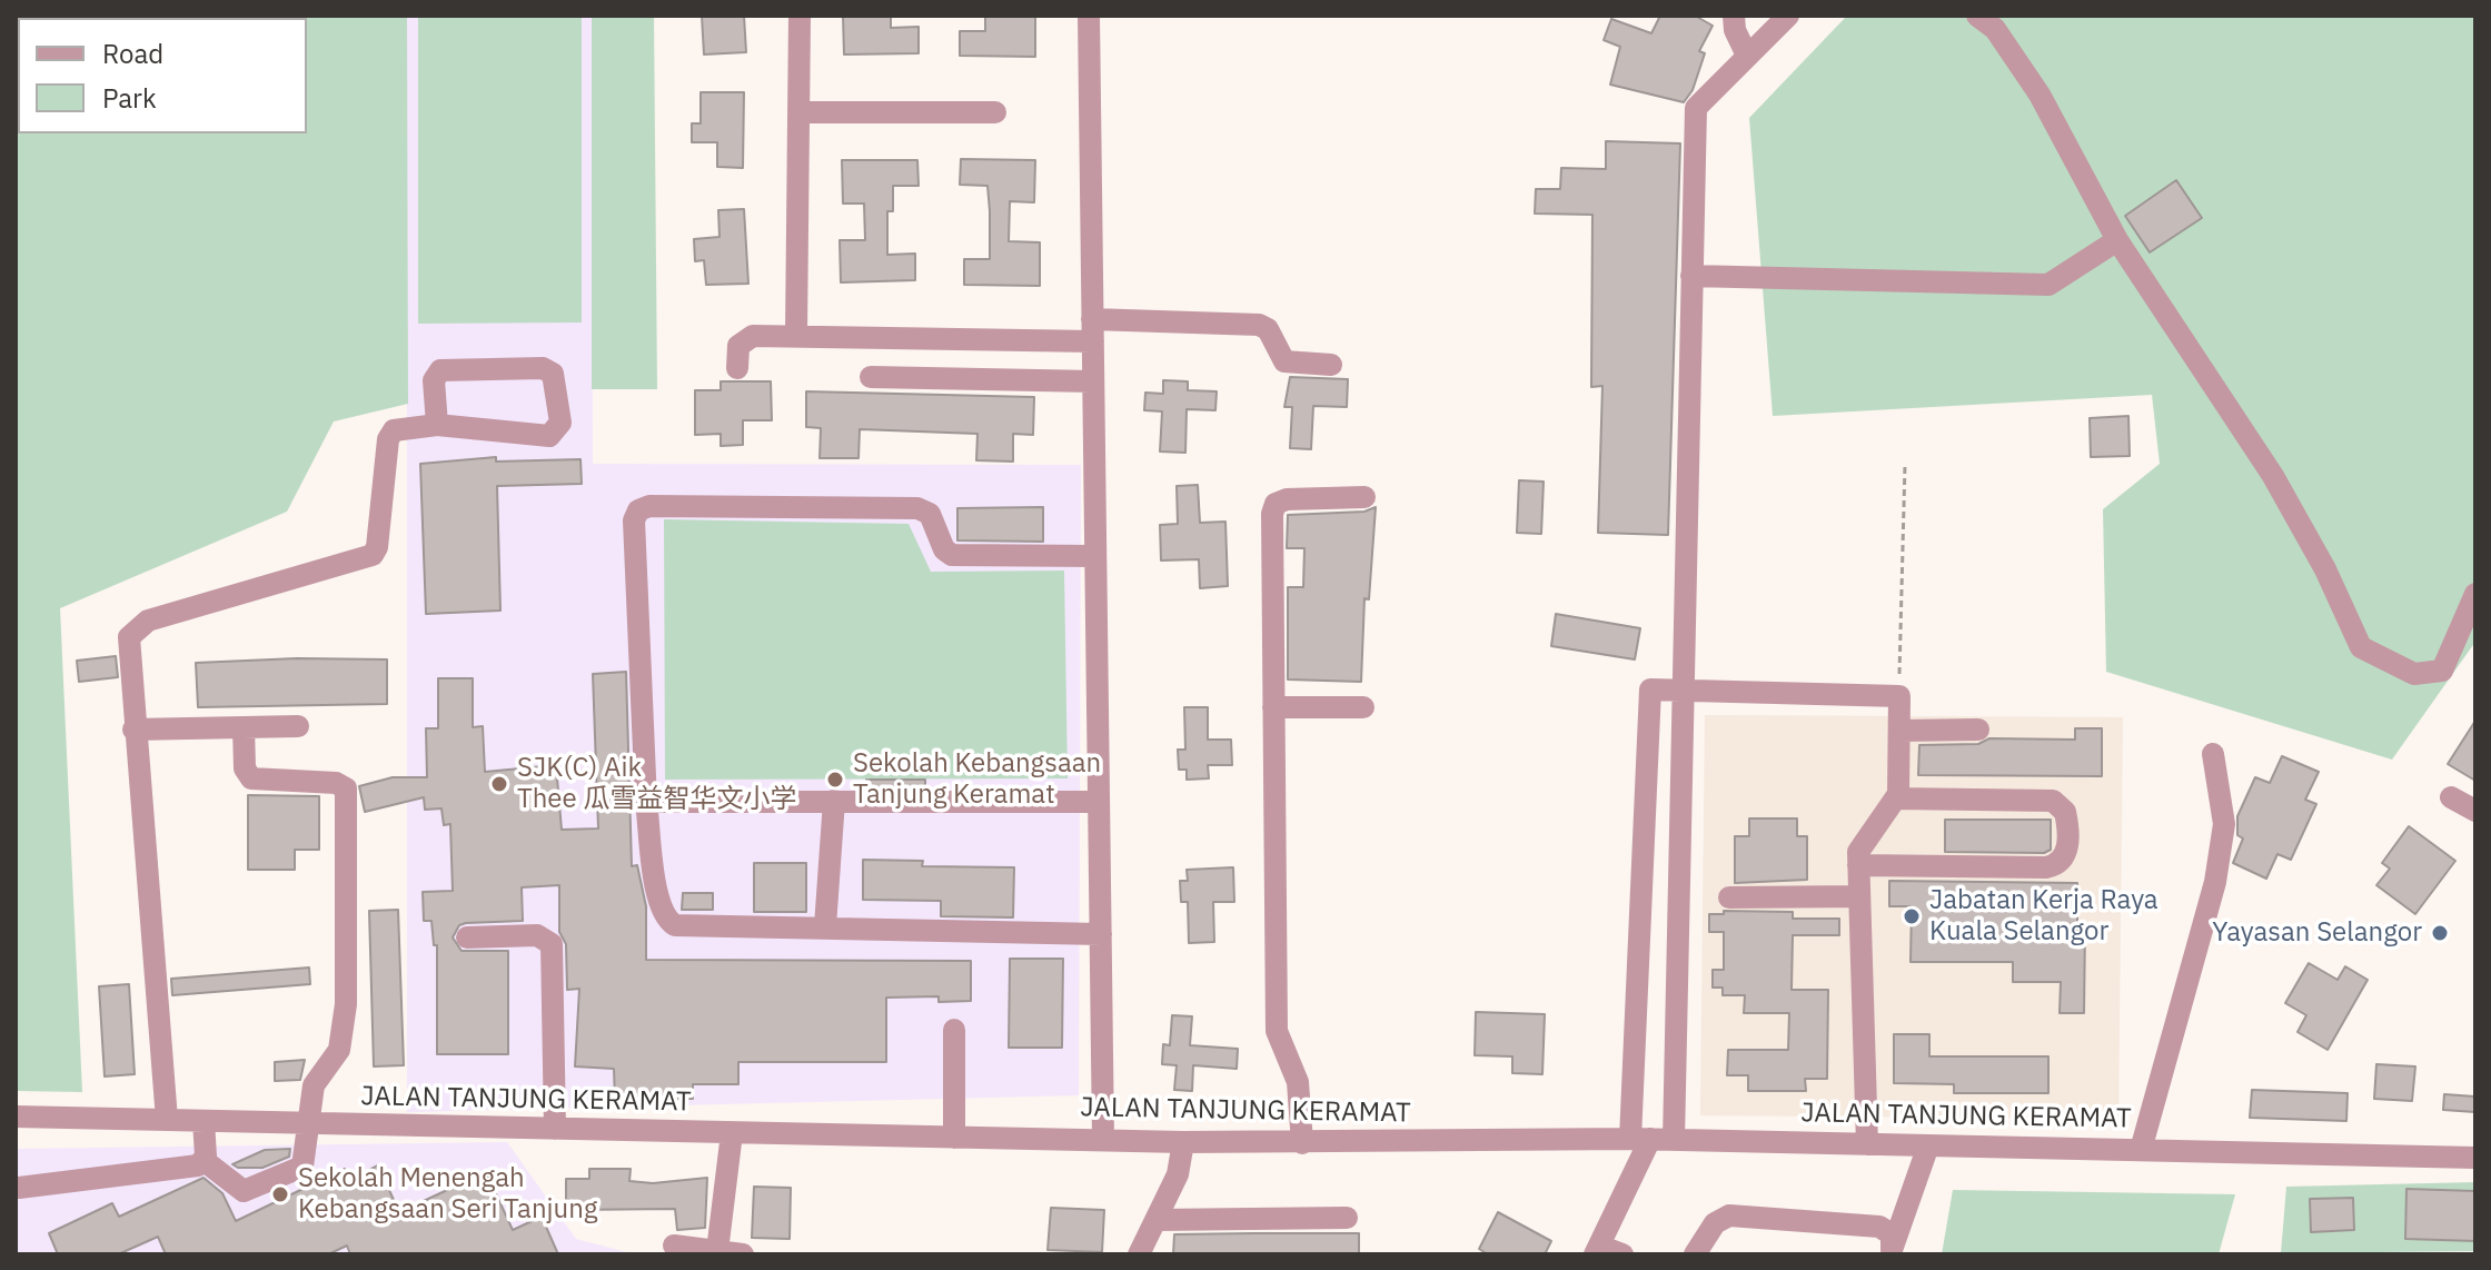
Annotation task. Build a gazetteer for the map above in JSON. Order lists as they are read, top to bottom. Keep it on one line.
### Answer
{"streets":{"street":["JALAN TANJUNG KERAMAT"]},"places":["Sekolah Kebangsaan Tanjung Keramat","SJK(C) Aik Thee 瓜雪益智华文小学","Jabatan Kerja Raya Kuala Selangor","Yayasan Selangor","Sekolah Menengah Kebangsaan Seri Tanjung"],"legend":["Road","Park"]}
